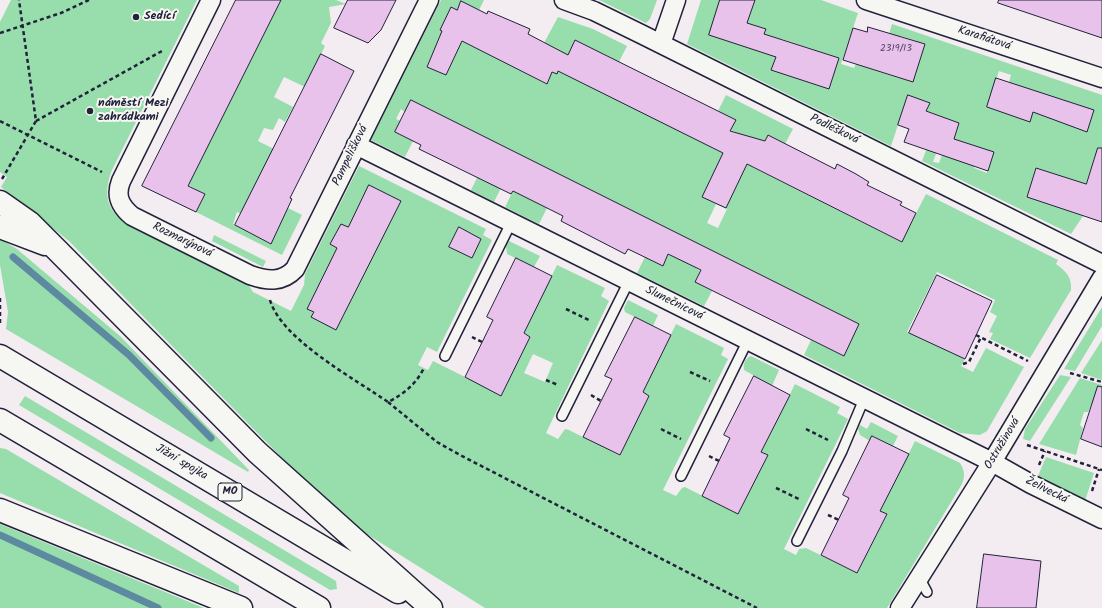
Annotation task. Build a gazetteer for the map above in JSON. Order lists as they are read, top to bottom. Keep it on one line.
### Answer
{"streets":{"highway":["Jižní spojka","MO"],"street":["Karafiátová","Podléšková","Pampelišková","Rozmarýnová","Slunečnicová","Ostružinová","Želivecká"]},"crossings":[["Pampelišková","Rozmarýnová"],["Pampelišková","Slunečnicová"],["Slunečnicová","Ostružinová"],["Slunečnicová","Želivecká"],["Ostružinová","Želivecká"]],"places":["Sedící","náměstí Mezi zahrádkami"],"house_numbers":["2319/13"]}
